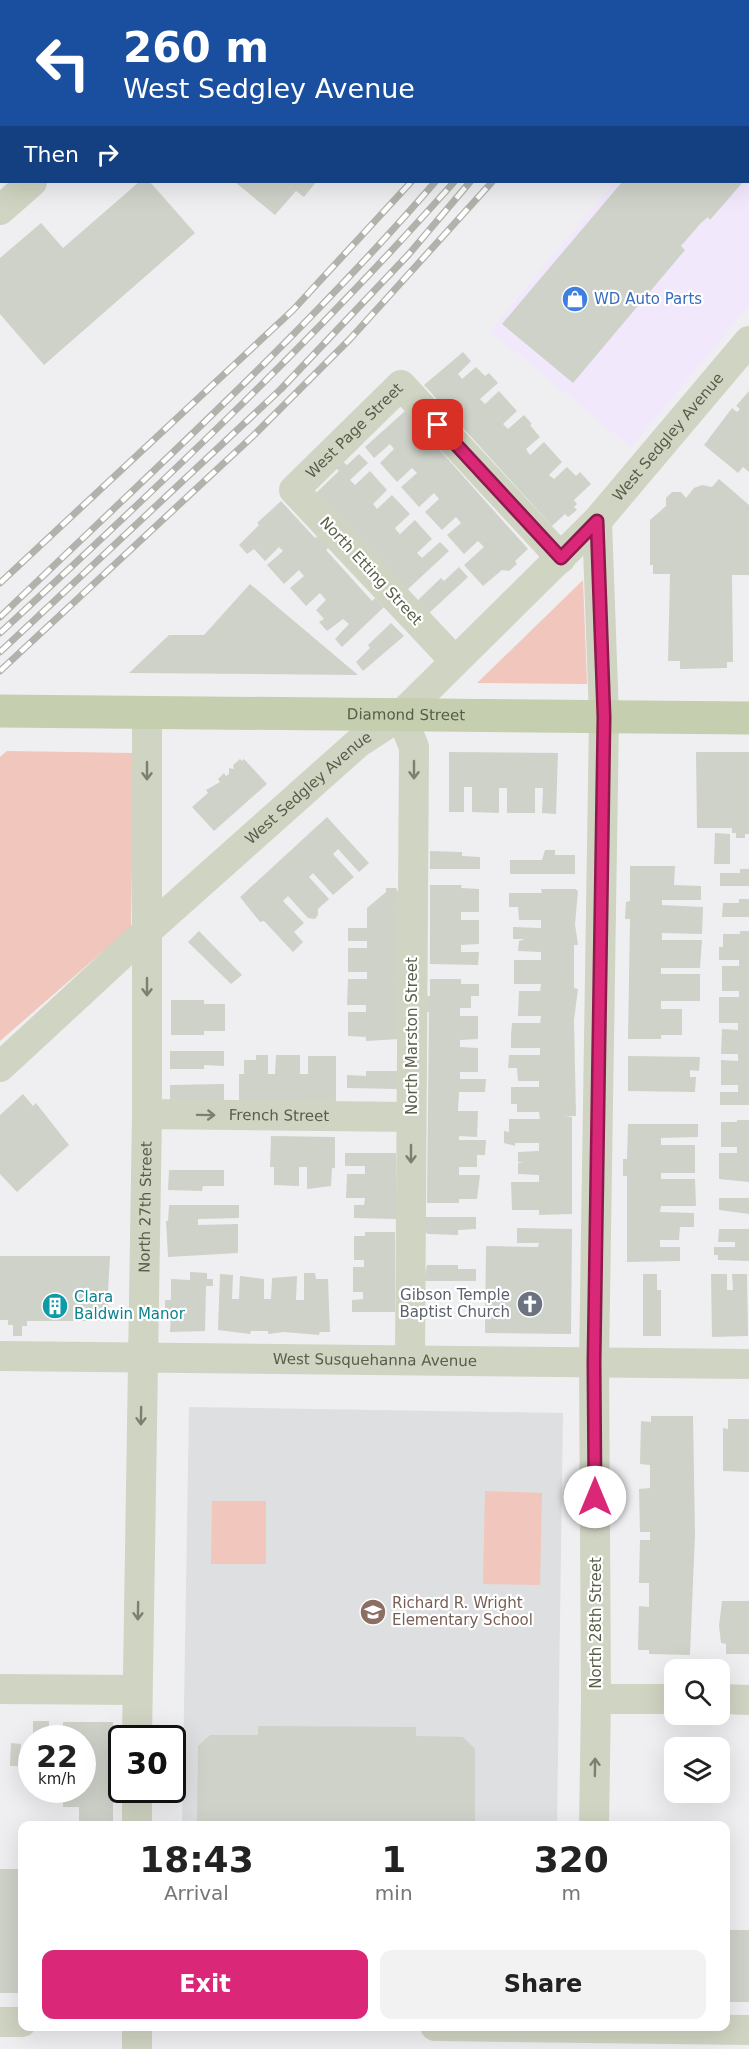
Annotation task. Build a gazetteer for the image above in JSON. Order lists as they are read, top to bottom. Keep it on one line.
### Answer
{"streets":{"main road":["Diamond Street"],"street":["West Page Street","West Sedgley Avenue","North Etting Street","North Marston Street","French Street","North 27th Street","West Susquehanna Avenue","North 28th Street"]},"crossings":[["West Page Street","West Sedgley Avenue"],["West Page Street","North Etting Street"],["West Sedgley Avenue","North Etting Street"],["West Sedgley Avenue","Diamond Street"],["West Sedgley Avenue","North Marston Street"],["West Sedgley Avenue","North 27th Street"],["West Sedgley Avenue","North 28th Street"],["Diamond Street","North Marston Street"],["Diamond Street","North 27th Street"],["Diamond Street","North 28th Street"],["North Marston Street","French Street"],["North Marston Street","West Susquehanna Avenue"],["French Street","North 27th Street"],["North 27th Street","West Susquehanna Avenue"],["West Susquehanna Avenue","North 28th Street"]],"one_way":["North Marston Street","French Street","North 27th Street"],"places":{"shop":["WD Auto Parts"],"church":["Gibson Temple Baptist Church"],"building":["Clara Baldwin Manor"],"school or university":["Richard R. Wright Elementary School"]},"page":{"turn":["260 m","West Sedgley Avenue"],"then":"Then","speed":"22 km/h","limit":"30","eta":["18:43","Arrival","1","min","320","m"],"buttons":["Exit","Share"]}}
